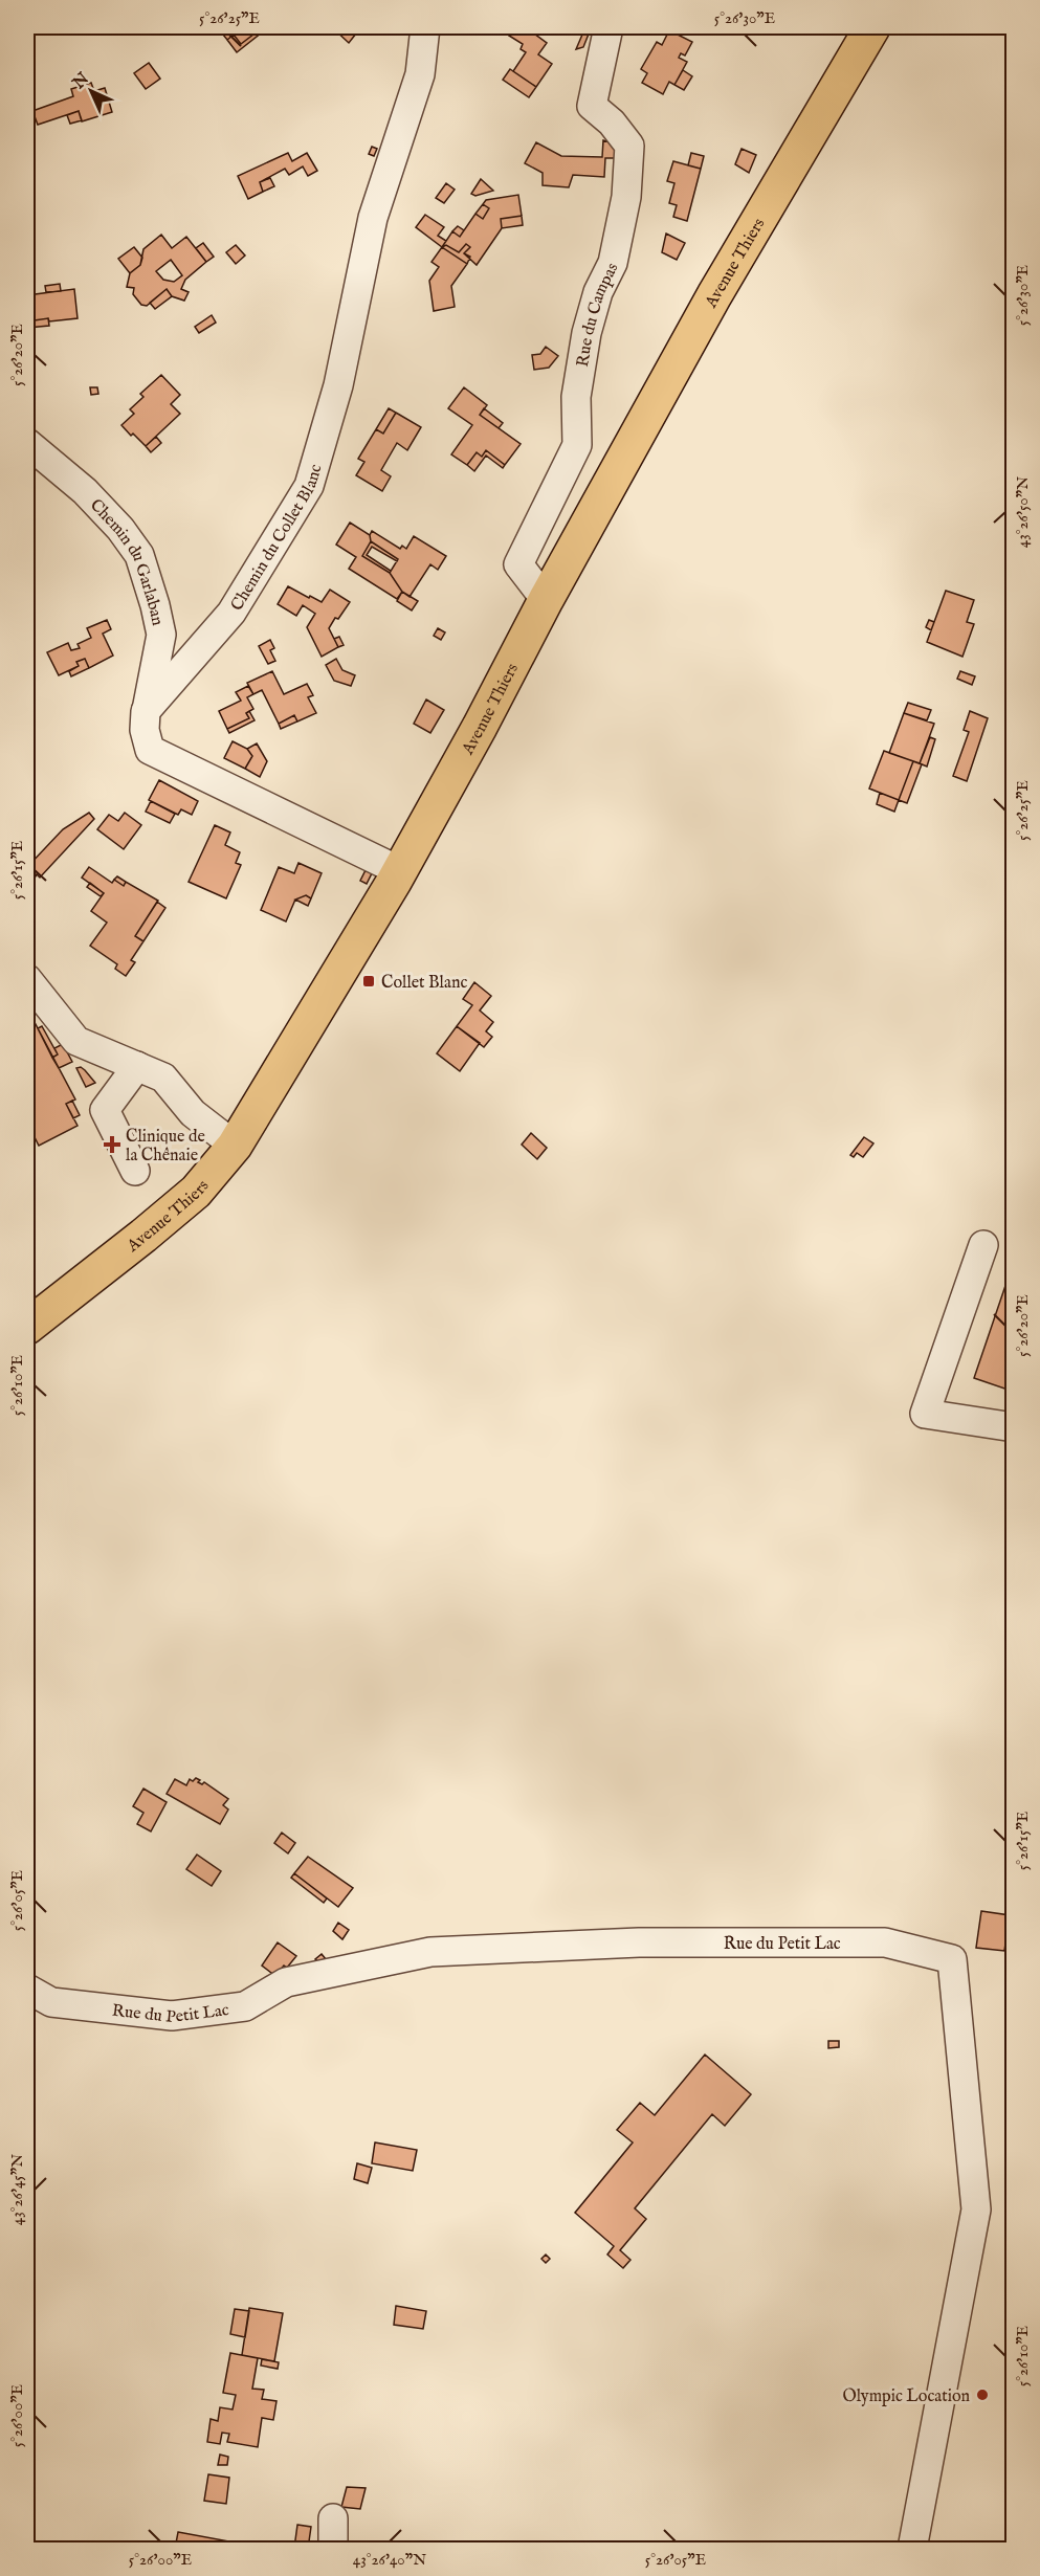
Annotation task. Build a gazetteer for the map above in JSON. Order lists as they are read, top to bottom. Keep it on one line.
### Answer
{"streets":{"main road":["Avenue Thiers"],"street":["Rue du Campas","Chemin du Collet Blanc","Chemin du Garlaban","Rue du Petit Lac"]},"crossings":[["Avenue Thiers","Rue du Campas"],["Chemin du Collet Blanc","Chemin du Garlaban"]],"places":{"transit":["Collet Blanc"],"health":["Clinique de la Chênaie"],"other":["Olympic Location"]},"north":"top left","coordinates":["5°26'25\"E","5°26'30\"E","5°26'20\"E","43°26'50\"N","5°26'15\"E","5°26'10\"E","5°26'05\"E","43°26'45\"N","5°26'00\"E","43°26'40\"N"]}
